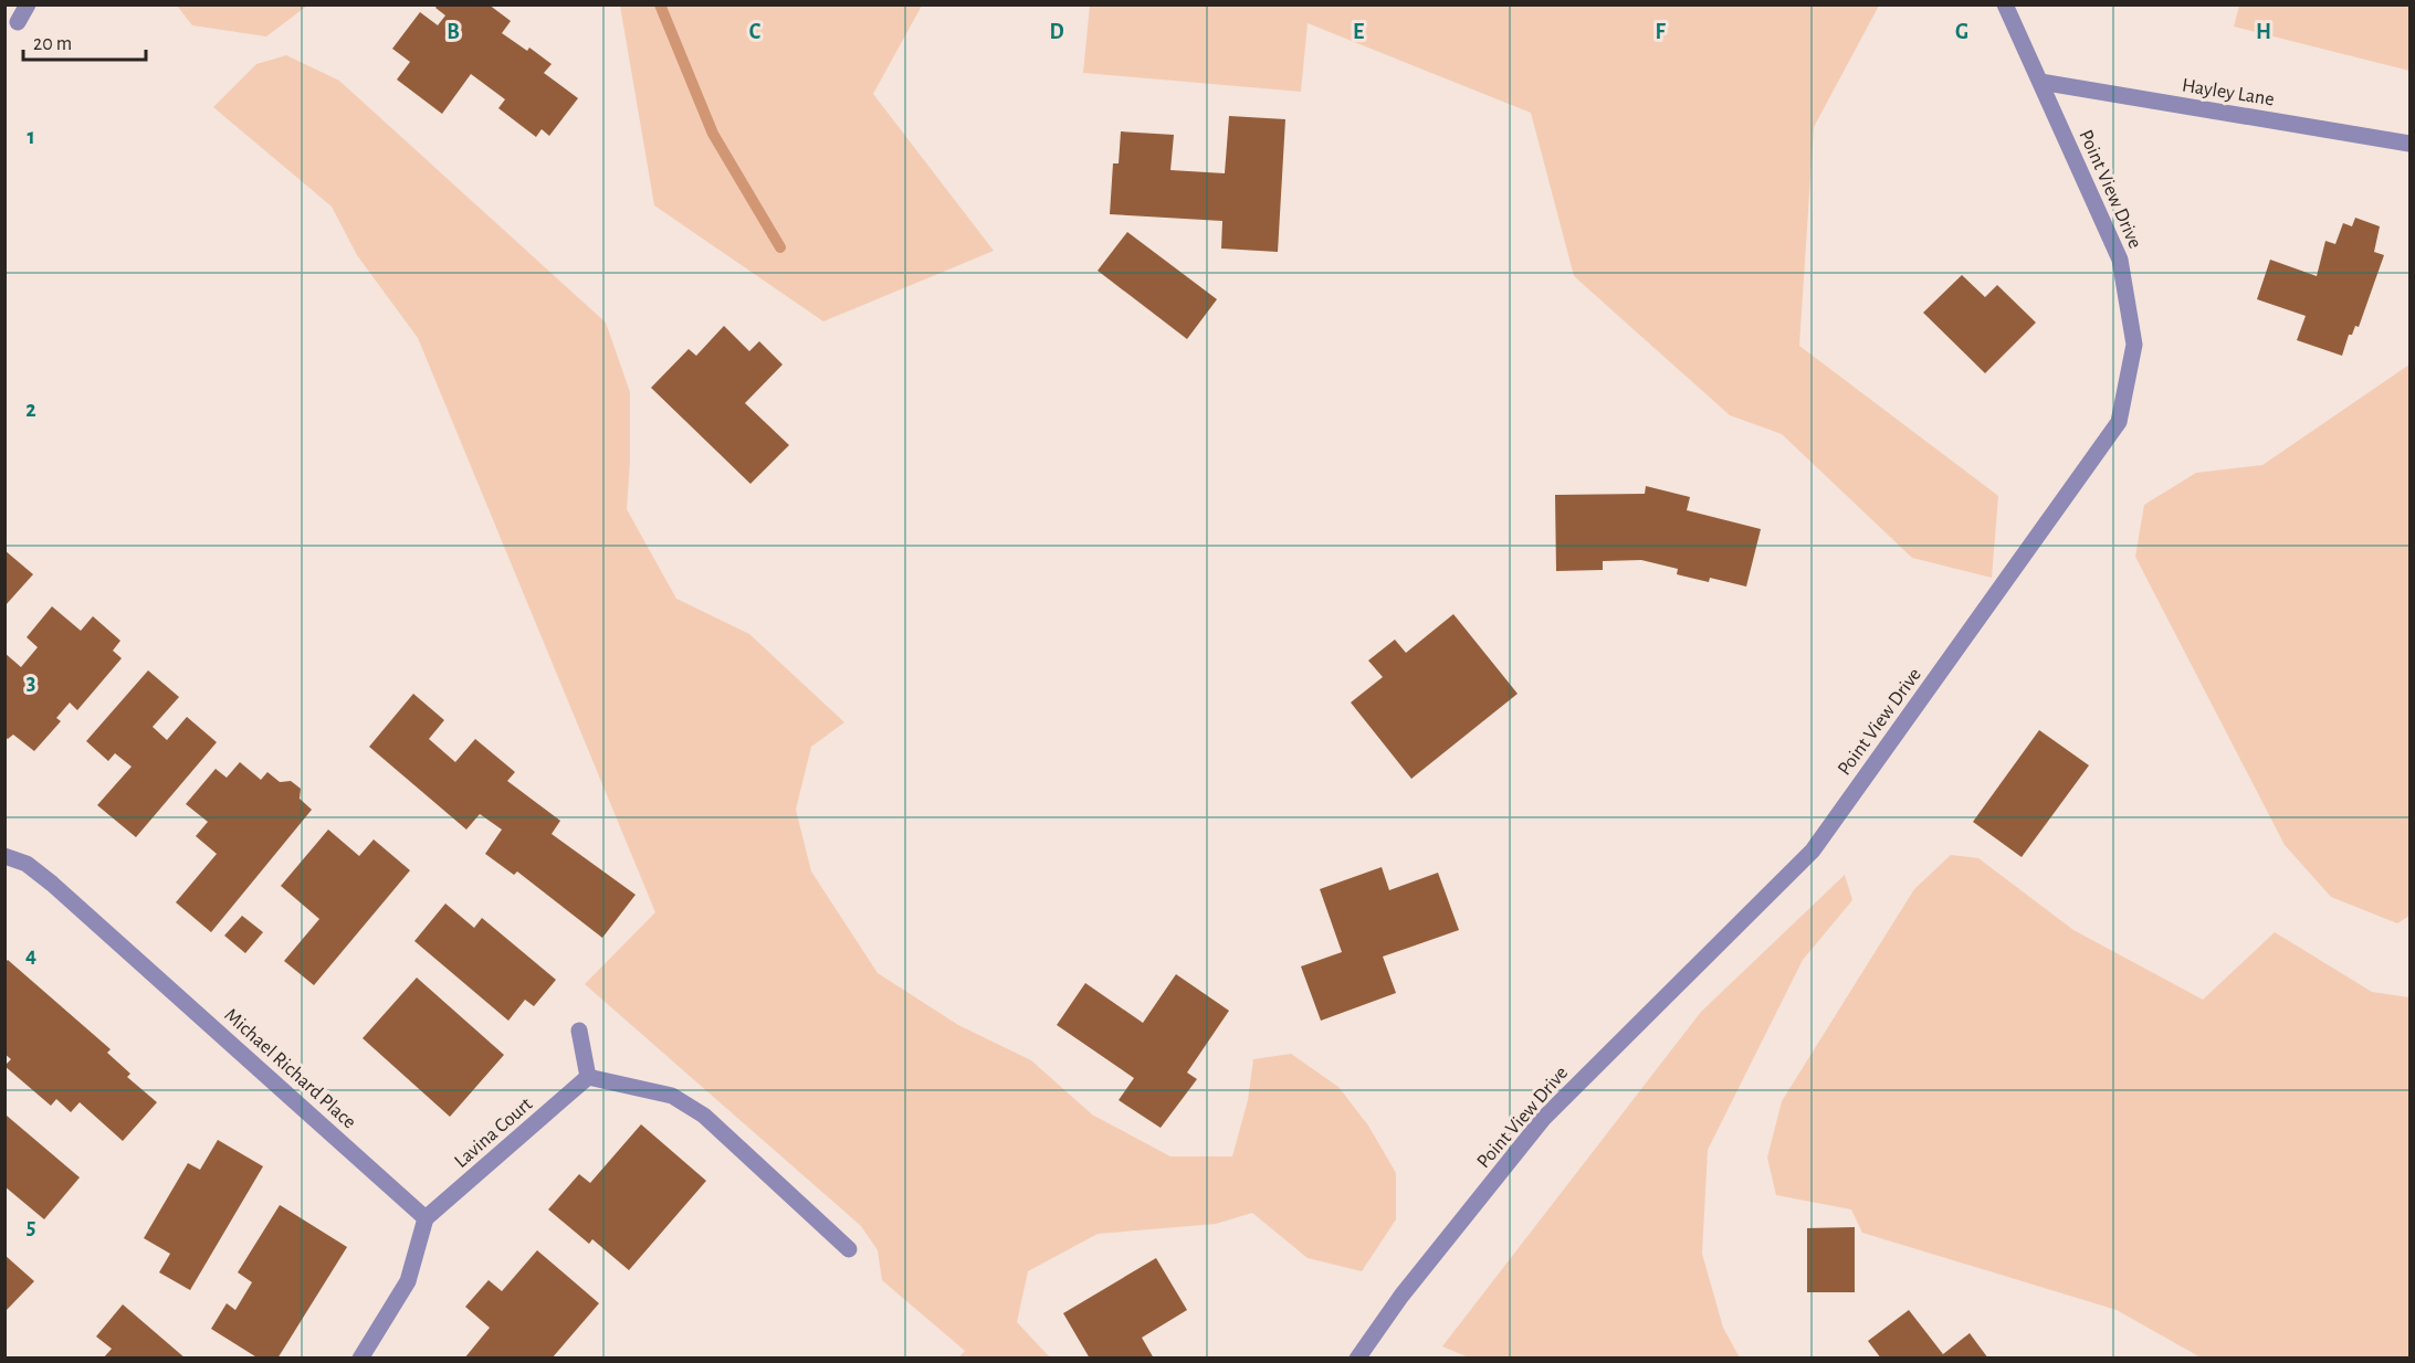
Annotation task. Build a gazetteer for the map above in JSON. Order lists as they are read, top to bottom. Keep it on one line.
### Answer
{"streets":{"street":["Hayley Lane","Point View Drive","Michael Richard Place","Lavina Court"]},"crossings":[["Hayley Lane","Point View Drive"],["Michael Richard Place","Lavina Court"]],"scale_bar":"20 m","grid":{"columns":["B","C","D","E","F","G","H"],"rows":["1","2","3","4","5"]}}
